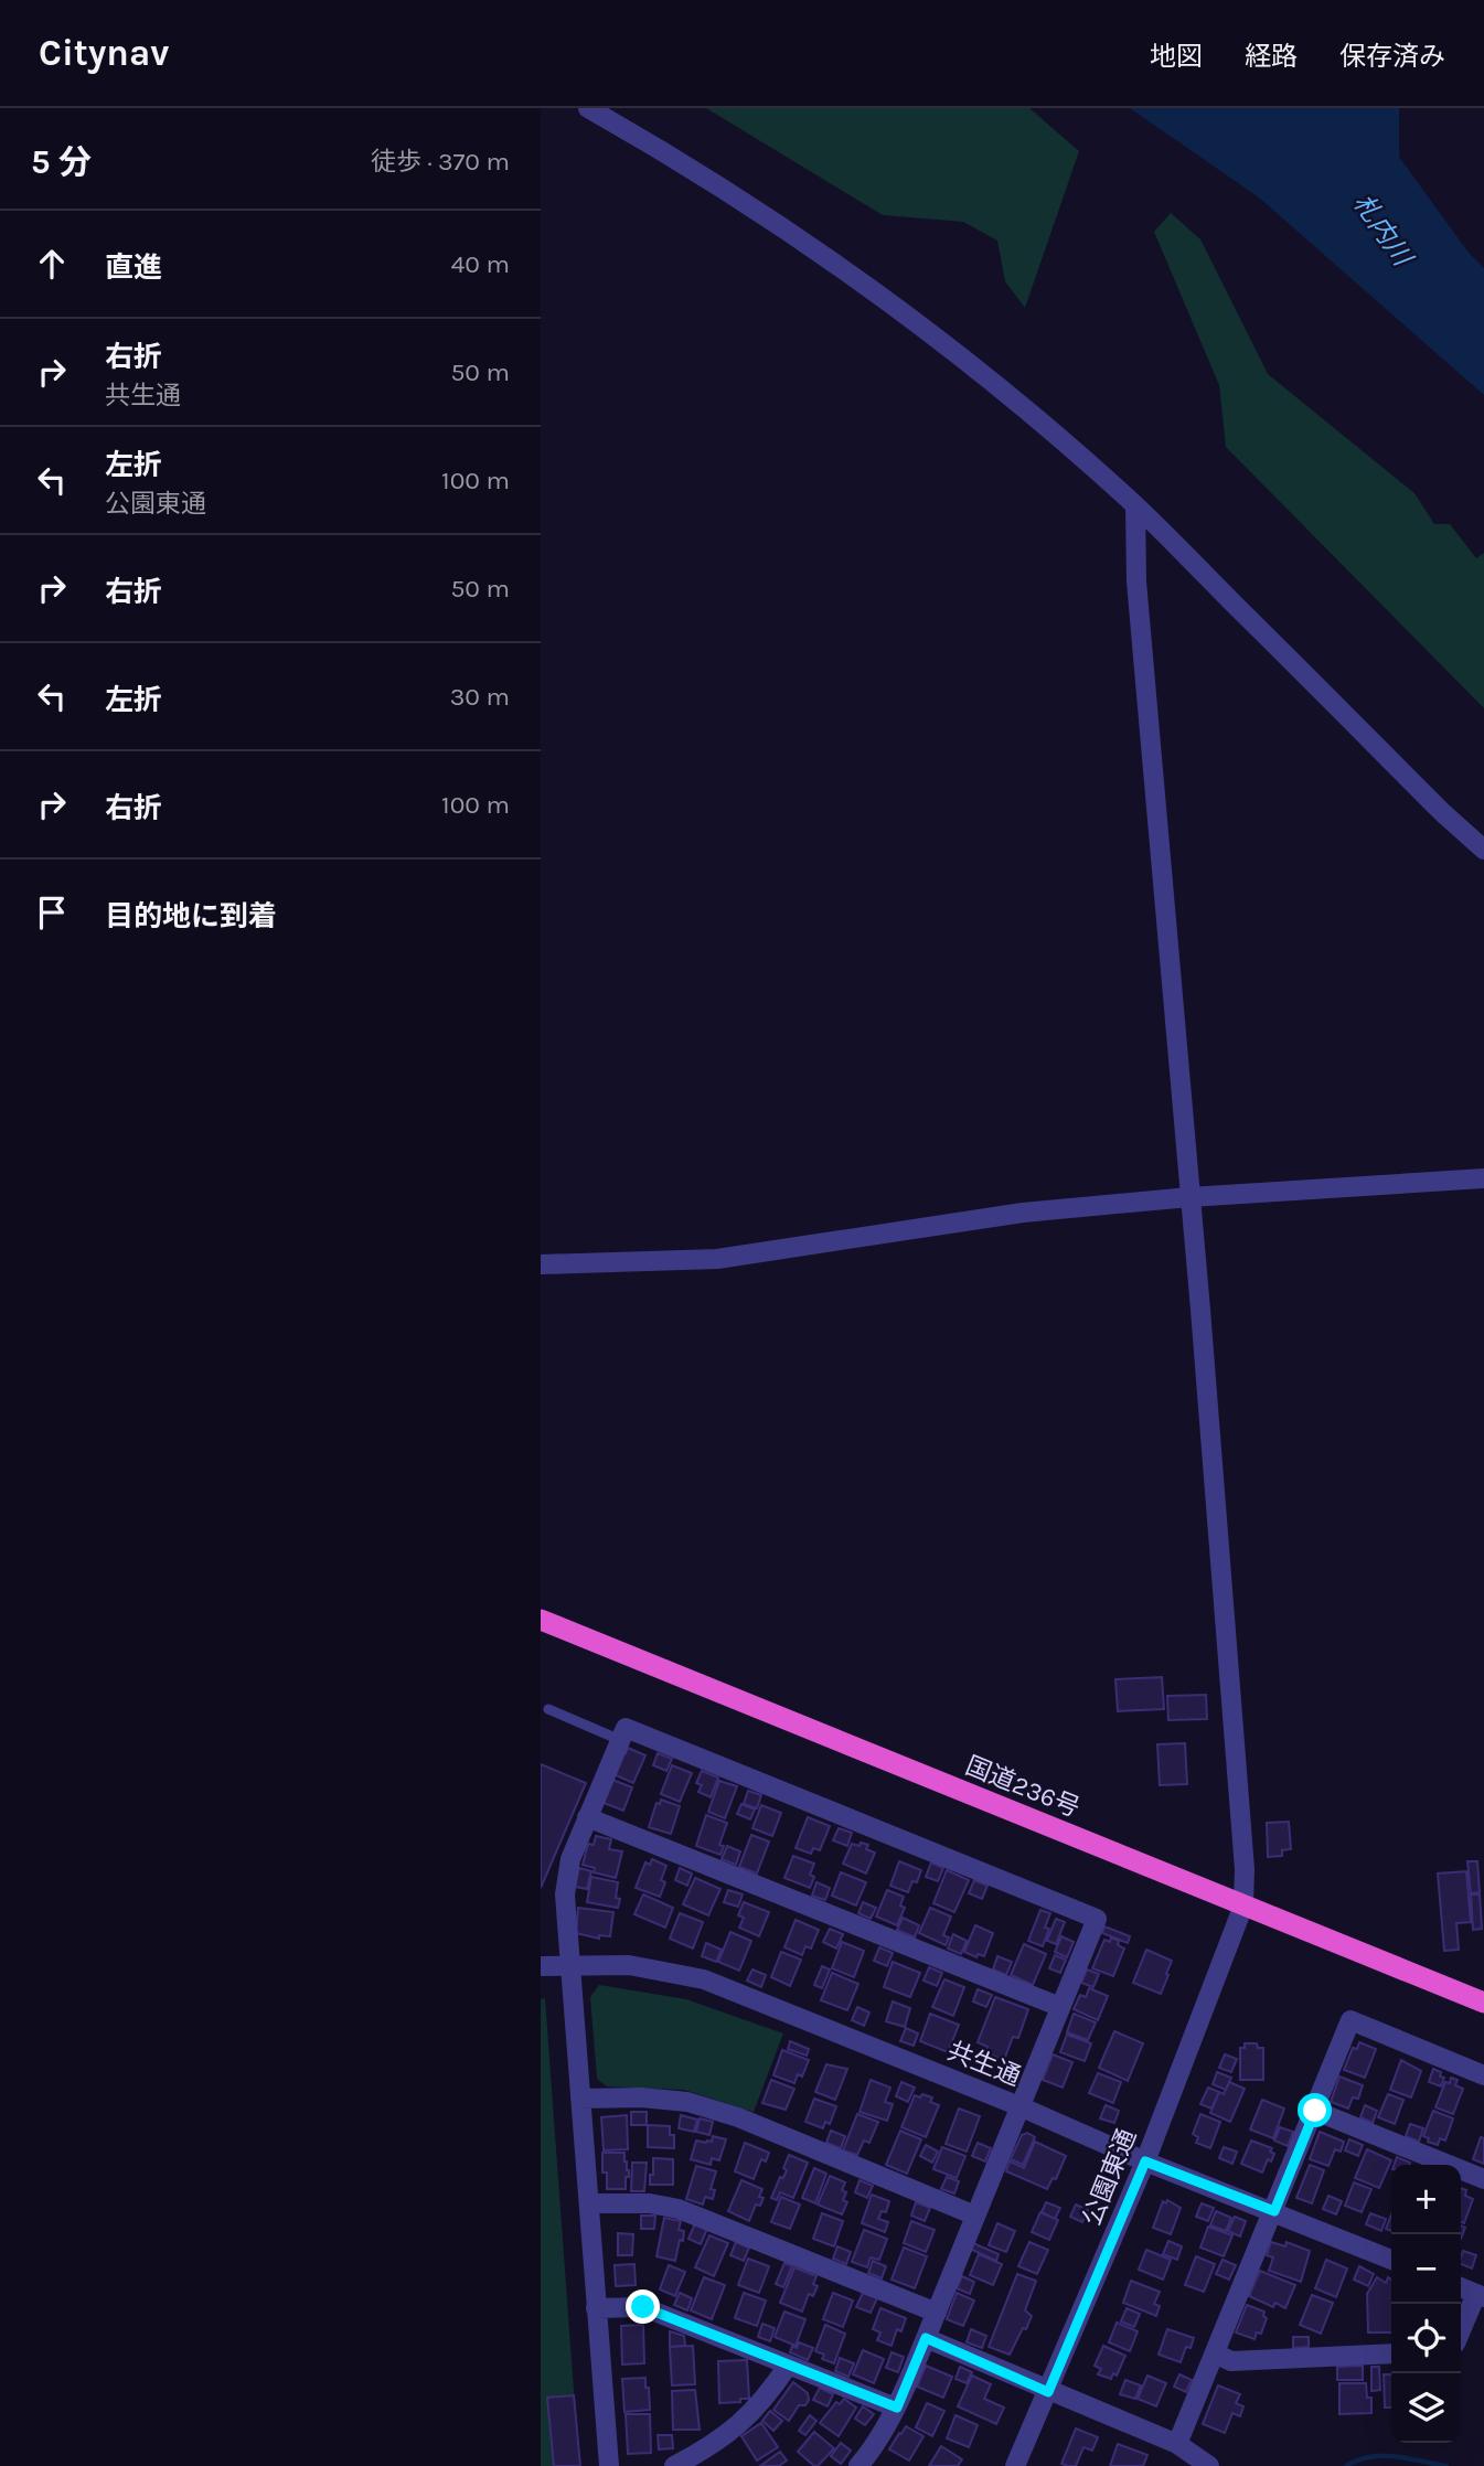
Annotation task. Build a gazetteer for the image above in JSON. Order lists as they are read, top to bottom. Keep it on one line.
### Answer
{"streets":{"highway":["国道236号"],"street":["共生通","公園東通"]},"crossings":[["国道236号","公園東通"],["共生通","公園東通"]],"water":["札内川"],"page":{"header":"Citynav","nav":["地図","経路","保存済み"],"heading":["5 分","徒歩 · 370 m"],"list":[["直進","40 m"],["右折","共生通","50 m"],["左折","公園東通","100 m"],["右折","50 m"],["左折","30 m"],["右折","100 m"],"目的地に到着"],"map_buttons":["+","−"]}}
